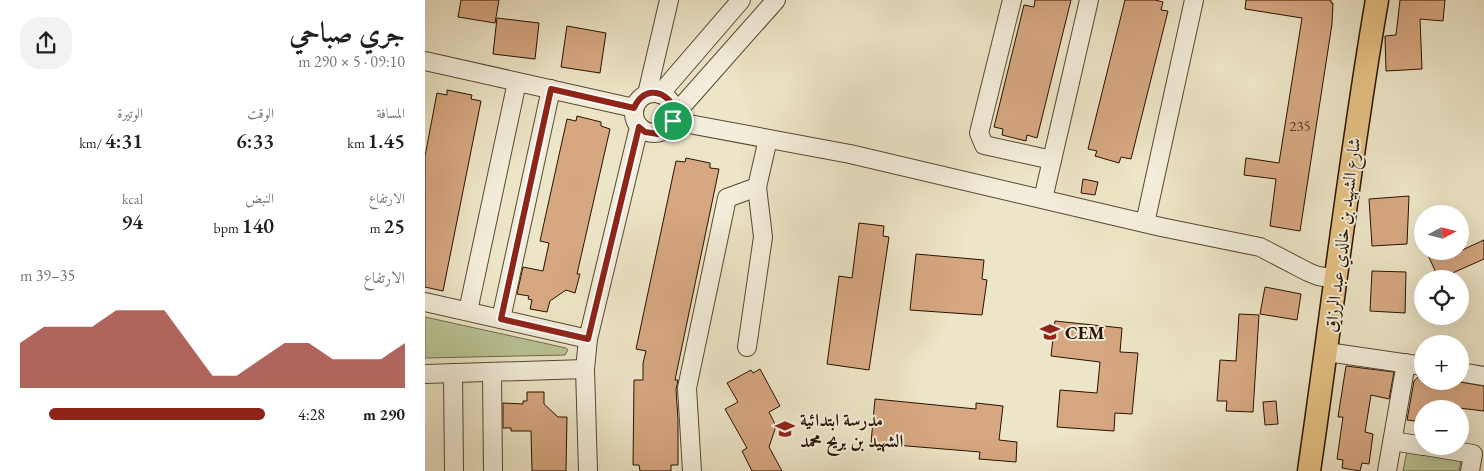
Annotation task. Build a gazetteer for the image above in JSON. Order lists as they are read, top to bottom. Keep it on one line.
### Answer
{"streets":{"main road":["شارع الشهيد بن خالدي عبد الرزاق"]},"places":{"school or university":["CEM","مدرسة ابتدائية الشهيد بن بريح محمد"]},"house_numbers":["235"],"north":"right","page":{"heading":["جري صباحي","09:10 · 5 × 290 m"],"stats":[["المسافة","1.45 km"],["الوقت","6:33"],["الوتيرة","4:31 /km"],["الارتفاع","25 m"],["النبض","140 bpm"],["kcal","94"]],"map_buttons":["+","−"],"chart":["الارتفاع","35–39 m"],"list":[{"name":"290 m","note":"4:28"}]}}
